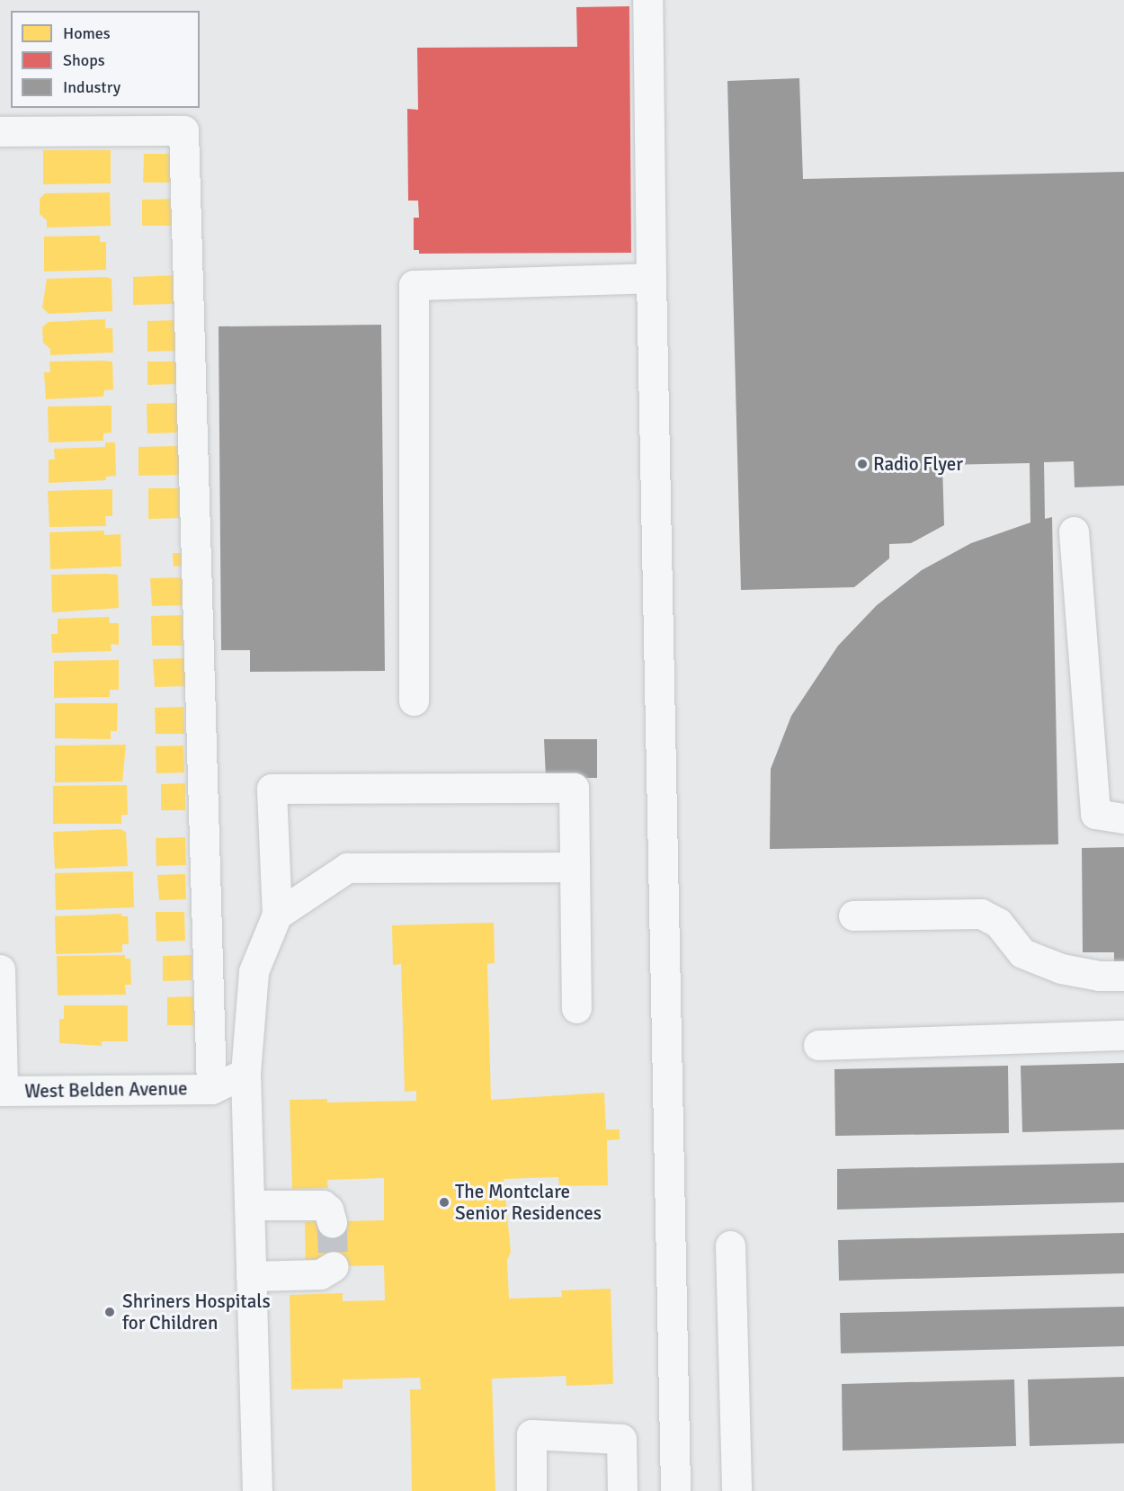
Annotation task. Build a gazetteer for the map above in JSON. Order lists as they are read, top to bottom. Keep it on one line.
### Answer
{"streets":{"street":["West Belden Avenue"]},"places":["Radio Flyer","The Montclare Senior Residences","Shriners Hospitals for Children"],"legend":["Homes","Shops","Industry"]}
